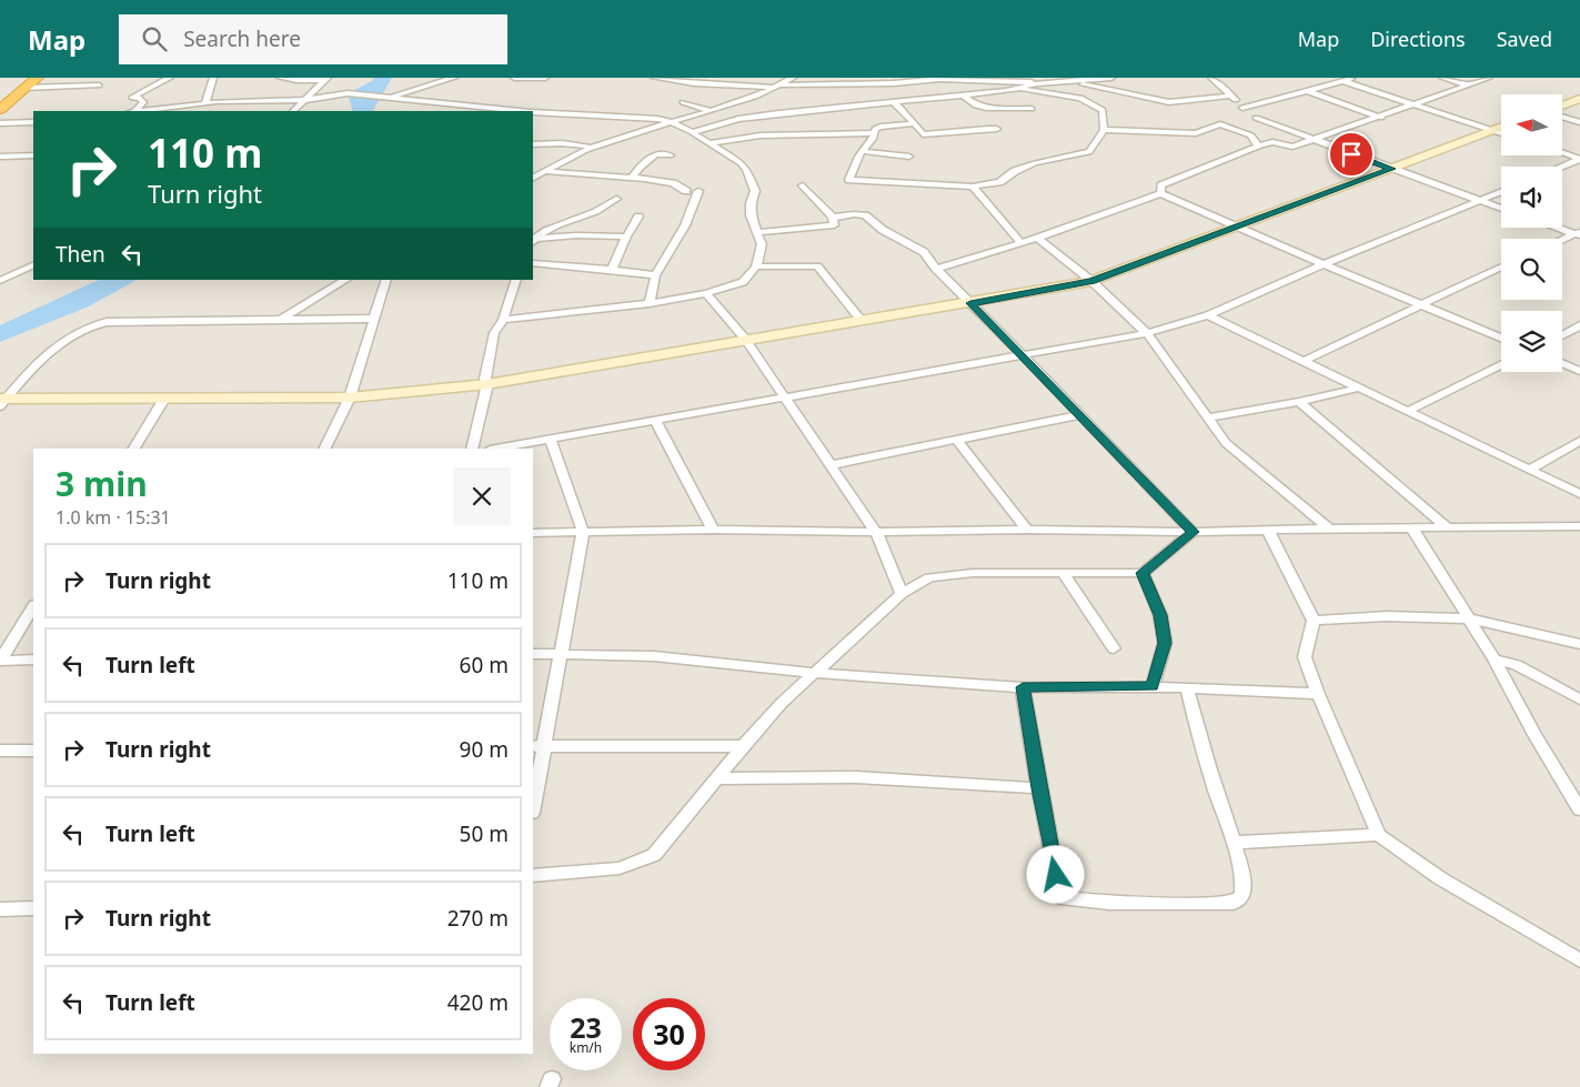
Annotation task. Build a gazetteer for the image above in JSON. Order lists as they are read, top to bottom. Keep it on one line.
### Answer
{"north":"left","page":{"header":"Map","search":"Search here","nav":["Map","Directions","Saved"],"turn":["110 m","Turn right"],"then":"Then","heading":["3 min","1.0 km · 15:31"],"list":[{"name":"Turn right","value":"110 m"},{"name":"Turn left","value":"60 m"},{"name":"Turn right","value":"90 m"},{"name":"Turn left","value":"50 m"},{"name":"Turn right","value":"270 m"},{"name":"Turn left","value":"420 m"}],"speed":"23 km/h","limit":"30"}}
